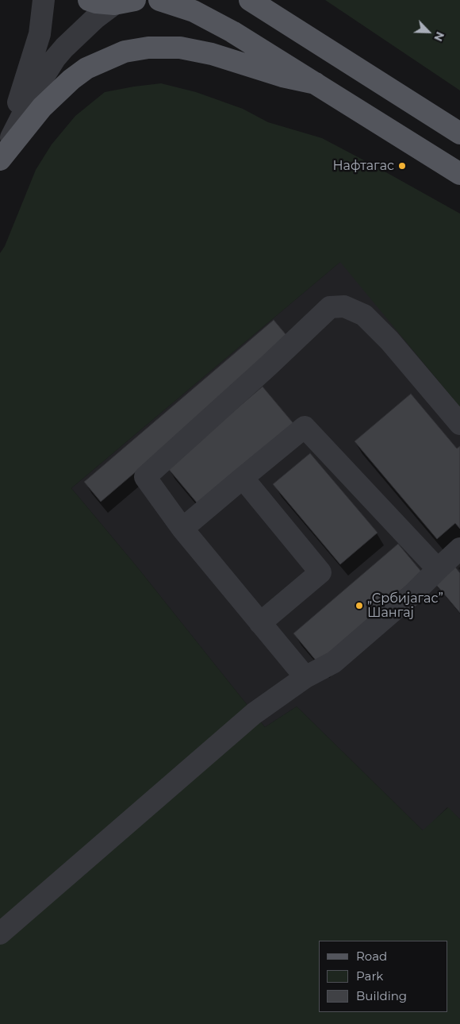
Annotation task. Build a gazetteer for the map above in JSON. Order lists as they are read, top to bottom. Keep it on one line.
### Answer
{"places":["Нафтагас","„Србијагас” Шангај"],"legend":["Road","Park","Building"],"north":"bottom right"}
